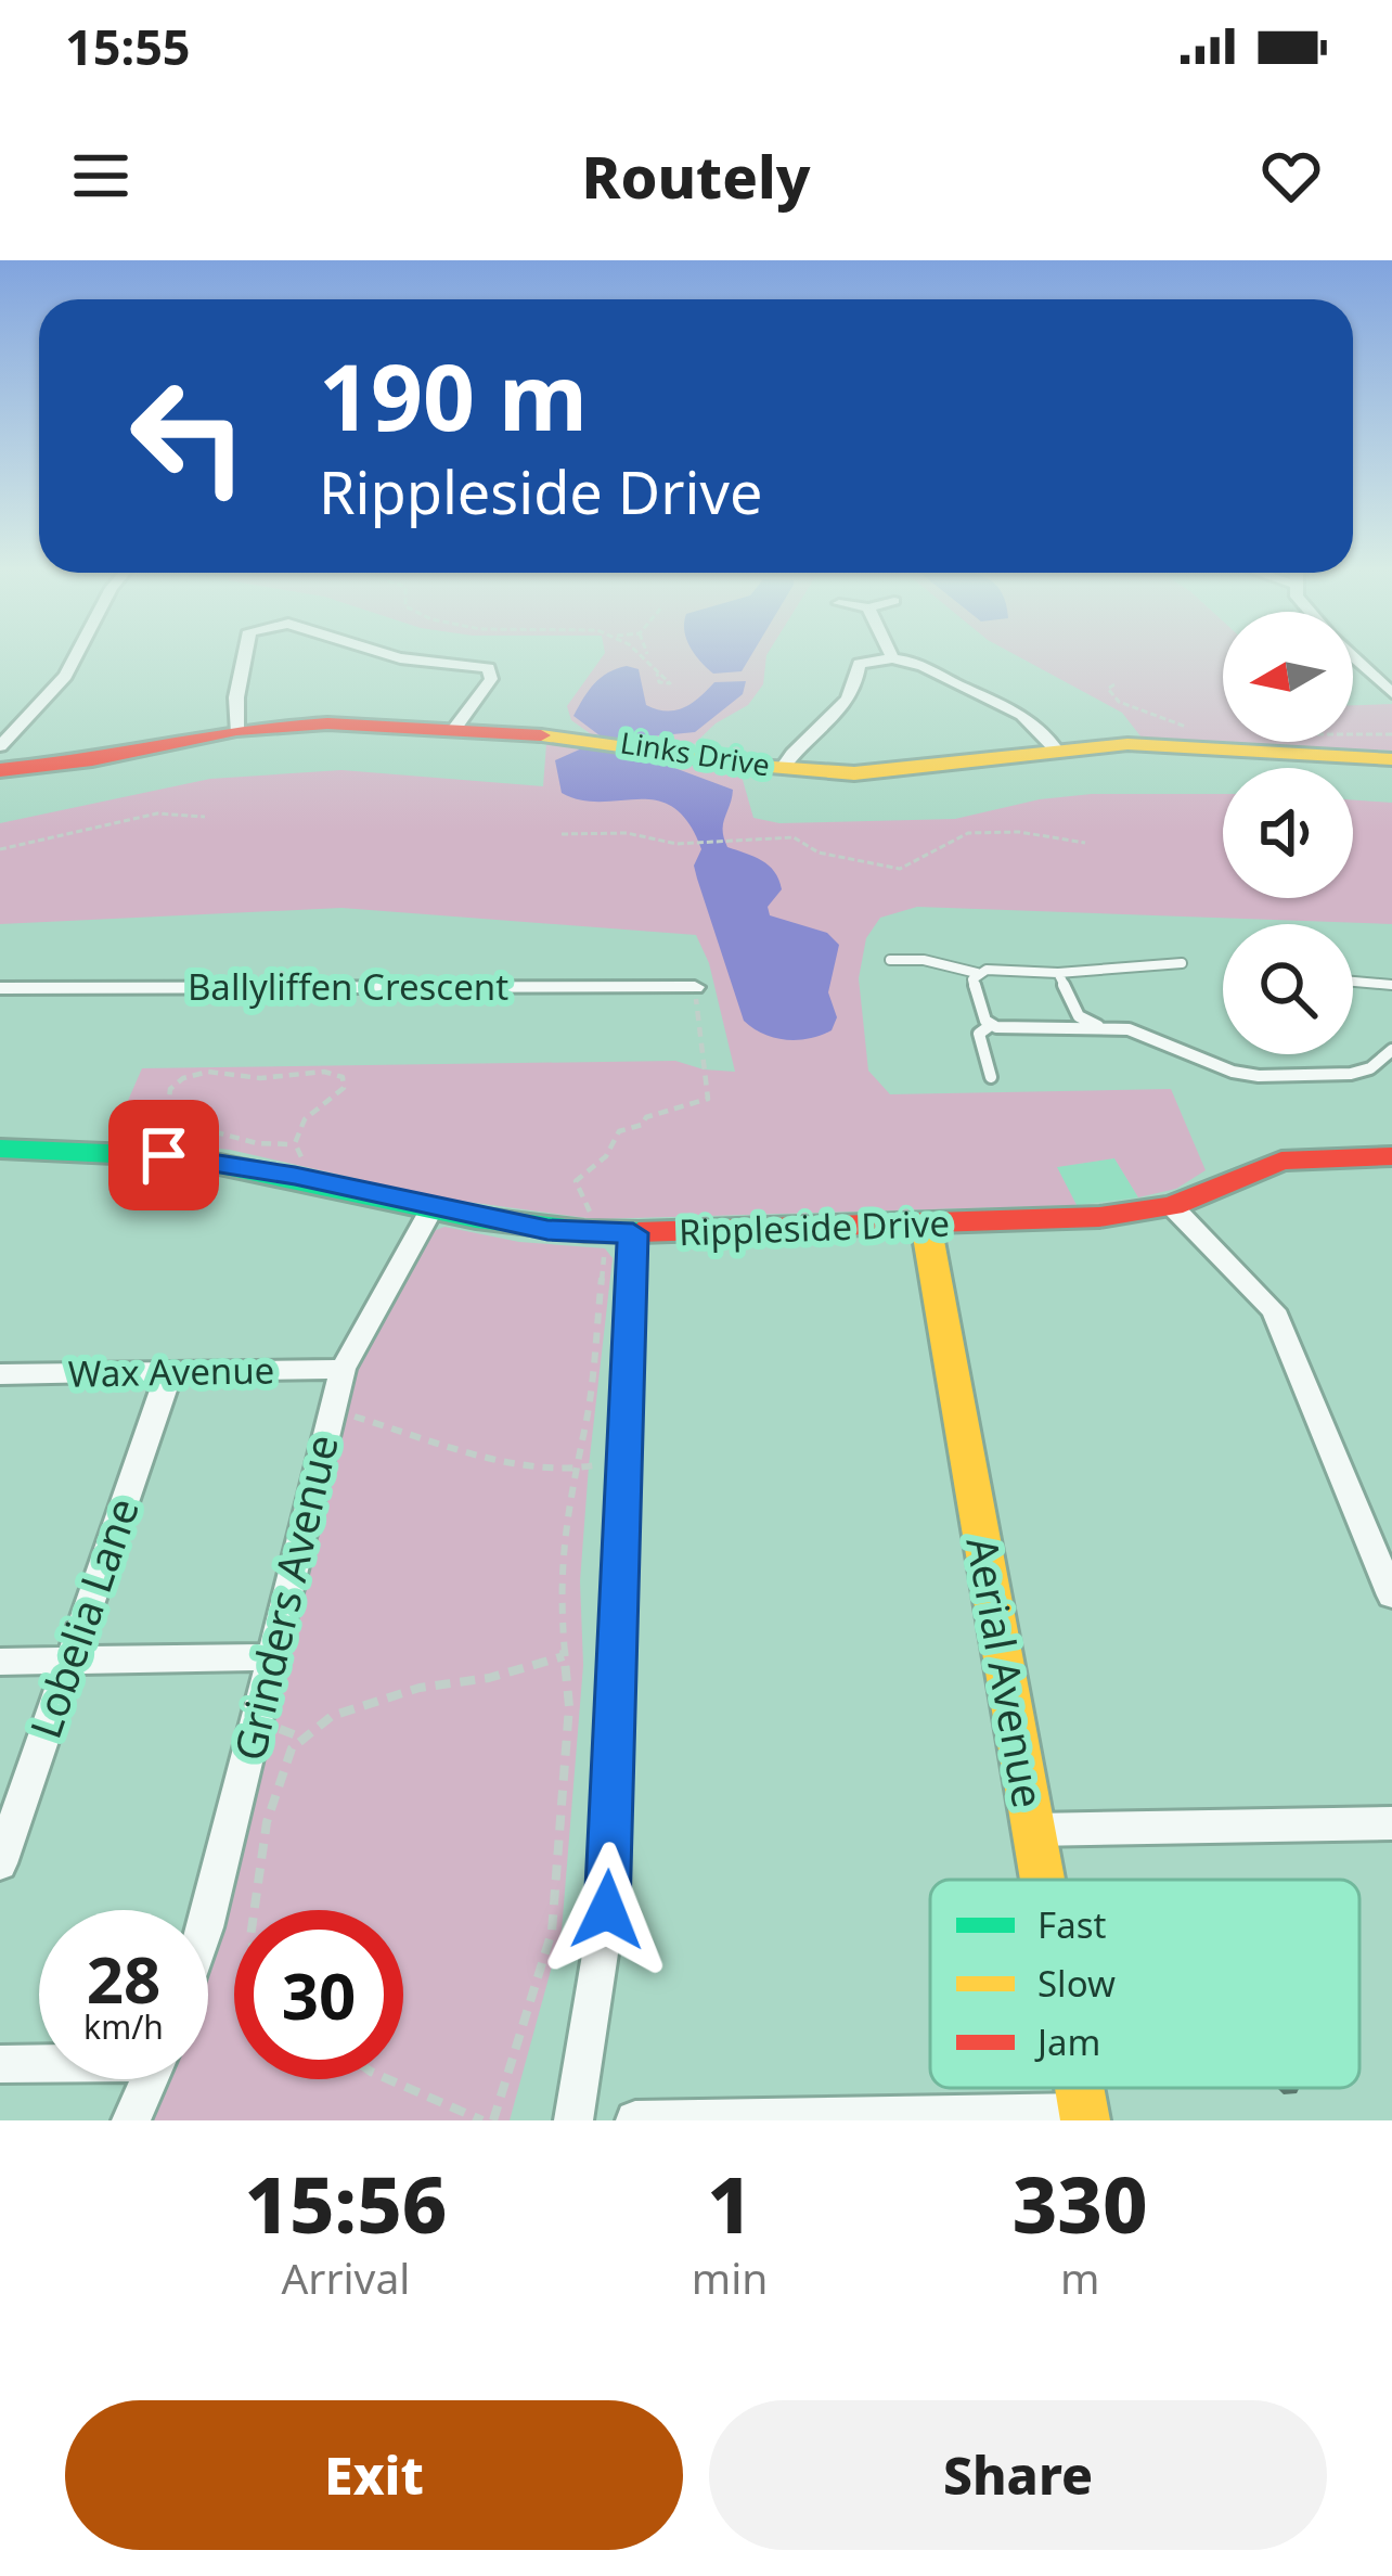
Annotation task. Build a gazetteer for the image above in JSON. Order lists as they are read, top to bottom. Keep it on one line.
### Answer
{"streets":{"street":["Links Drive","Ballyliffen Crescent","Rippleside Drive","Wax Avenue","Grinders Avenue","Lobelia Lane","Aerial Avenue"]},"crossings":[["Rippleside Drive","Grinders Avenue"],["Rippleside Drive","Aerial Avenue"],["Wax Avenue","Grinders Avenue"],["Wax Avenue","Lobelia Lane"]],"legend":["Fast","Slow","Jam"],"north":"left","page":{"status":"15:55","header":"Routely","turn":["190 m","Rippleside Drive"],"speed":"28 km/h","limit":"30","eta":["15:56","Arrival","1","min","330","m"],"buttons":["Exit","Share"]}}
